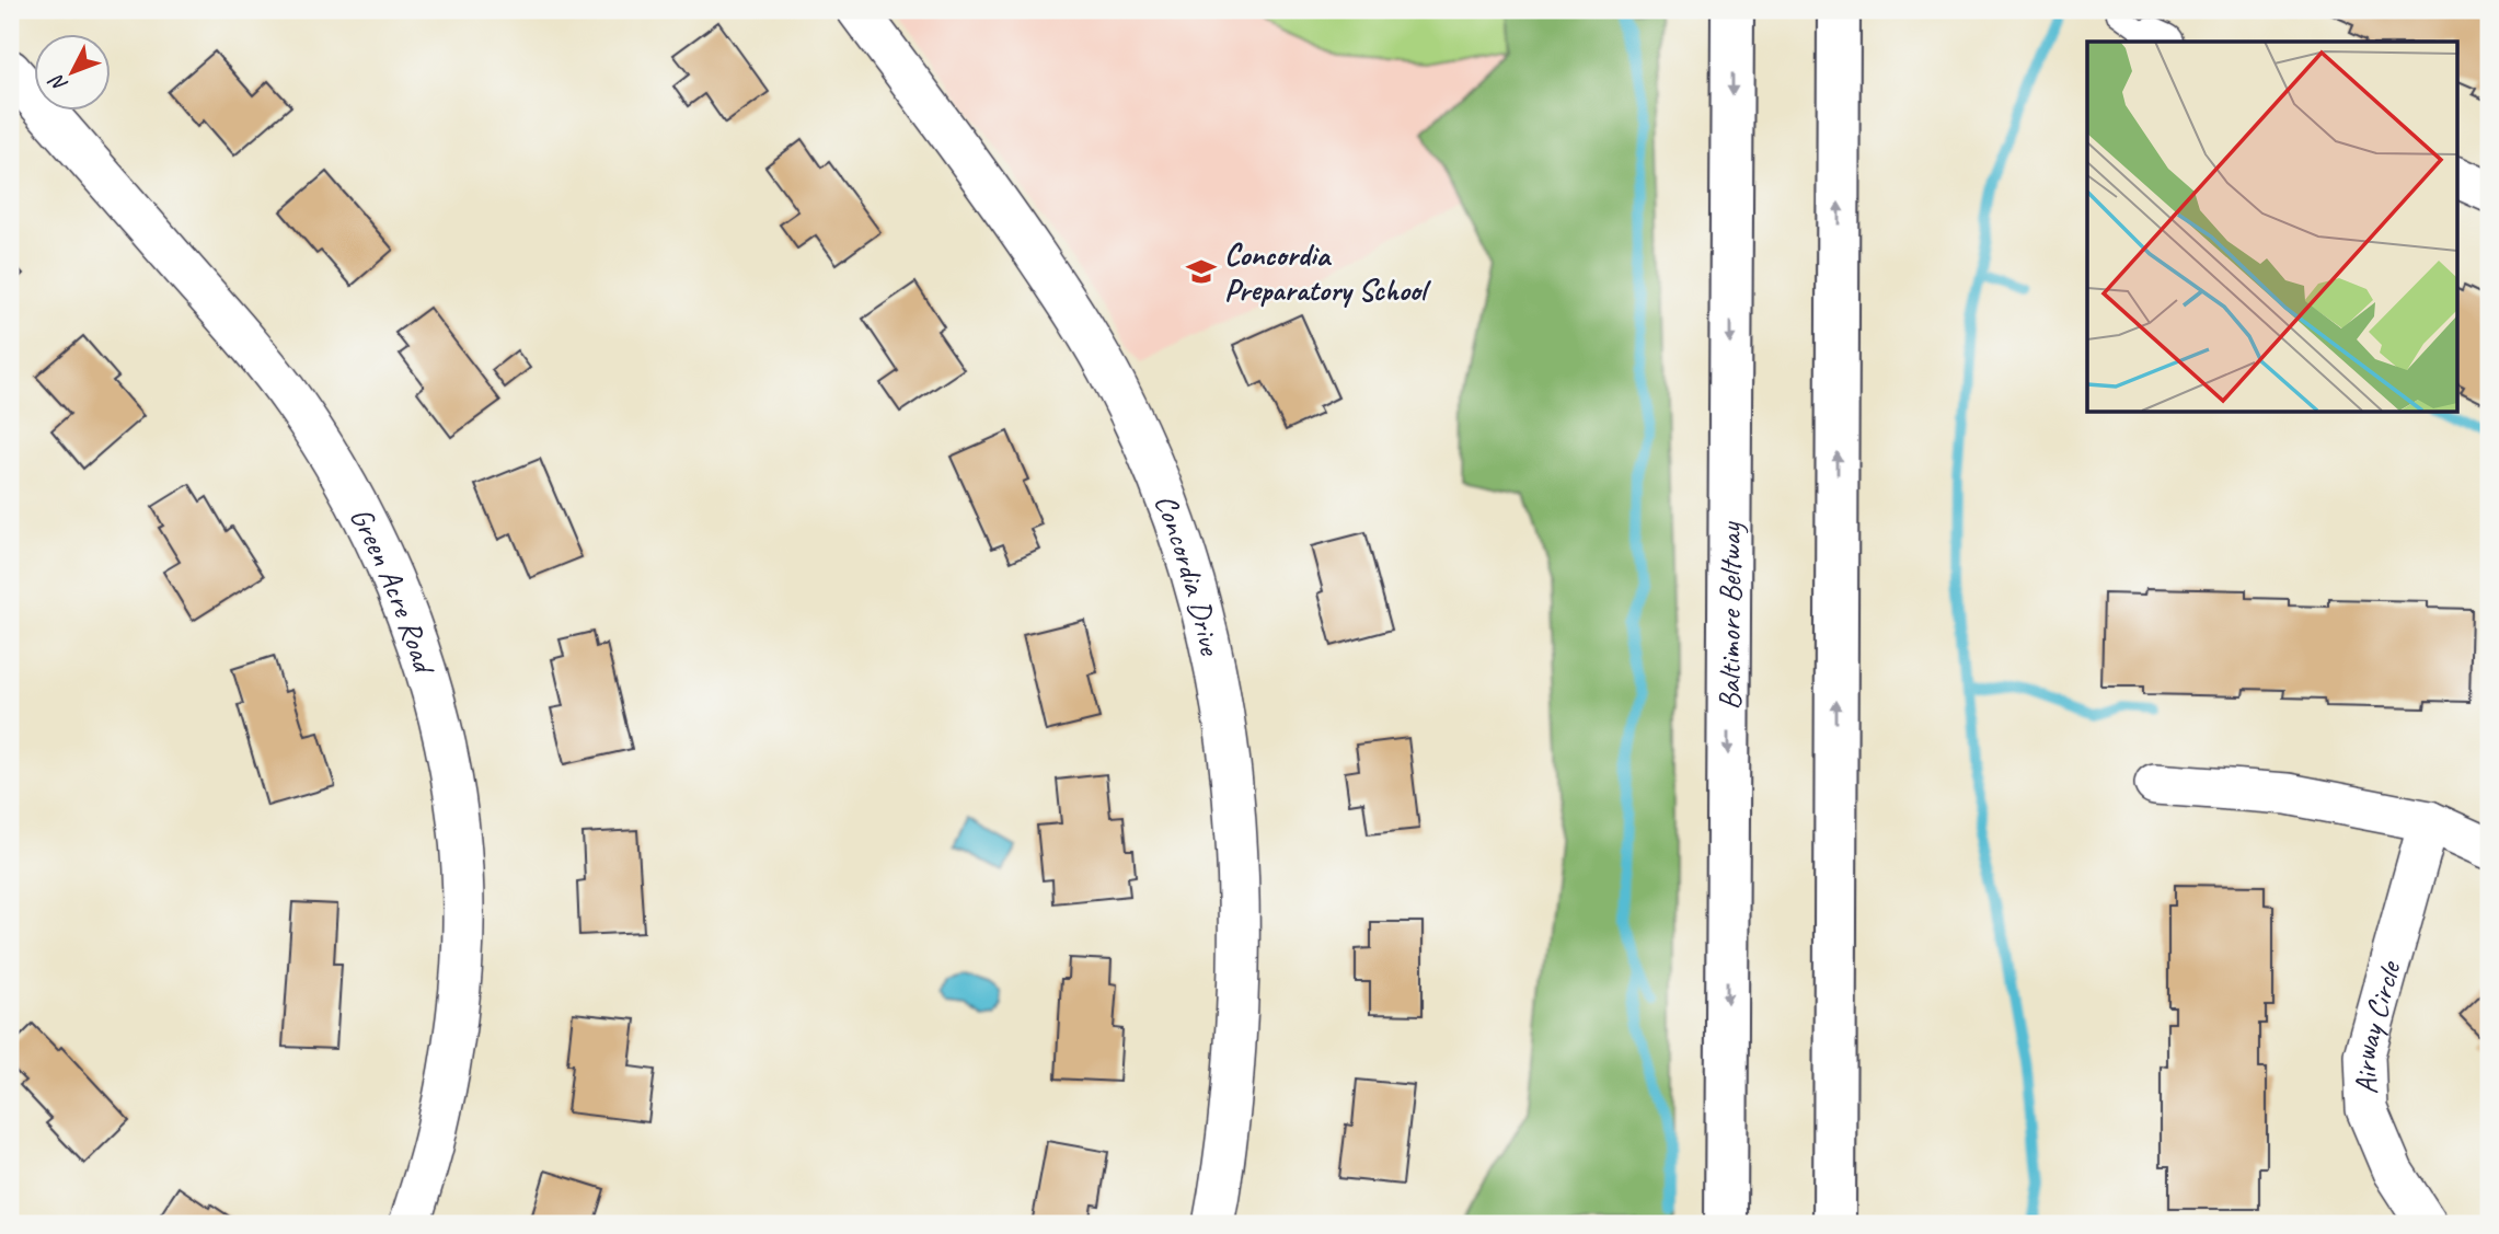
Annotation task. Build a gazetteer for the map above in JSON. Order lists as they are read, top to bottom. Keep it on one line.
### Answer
{"streets":{"highway":["Baltimore Beltway"],"street":["Concordia Drive","Green Acre Road","Airway Circle"]},"places":{"school or university":["Concordia Preparatory School"]},"north":"bottom left"}
